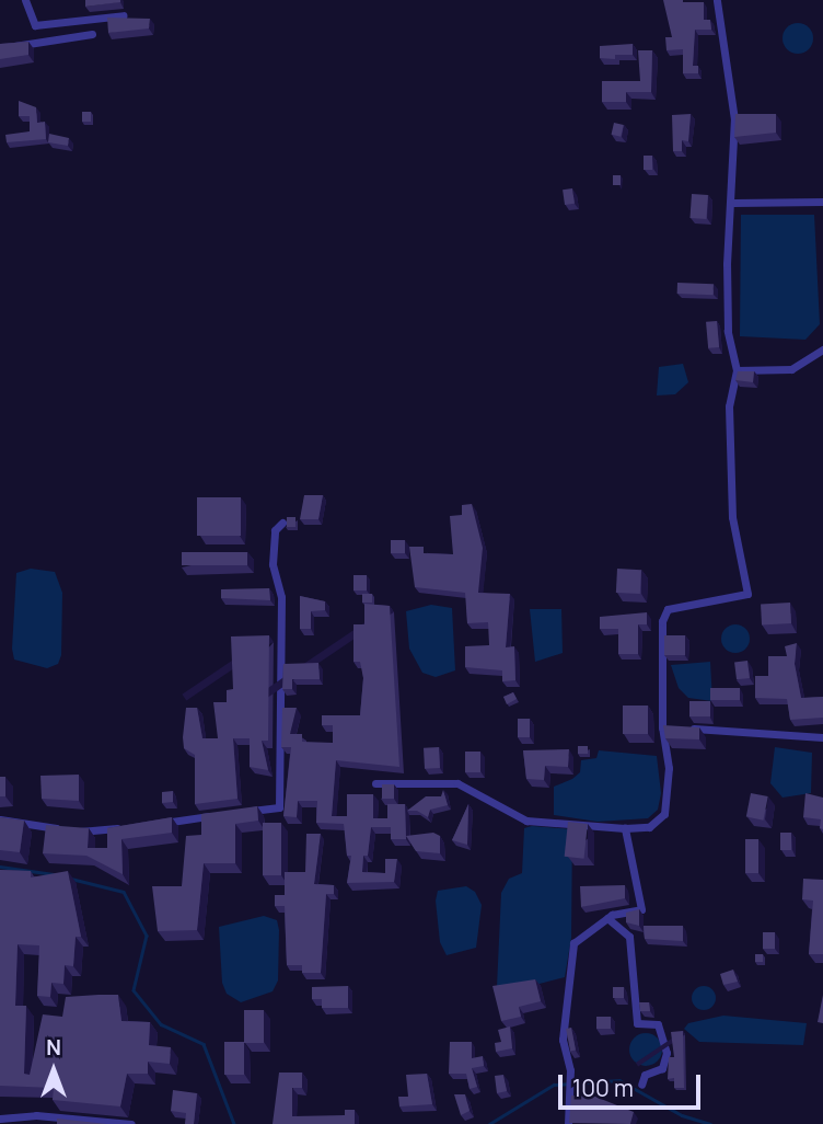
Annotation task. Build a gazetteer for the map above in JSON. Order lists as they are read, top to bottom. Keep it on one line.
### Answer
{"scale_bar":"100 m","north":"top"}
